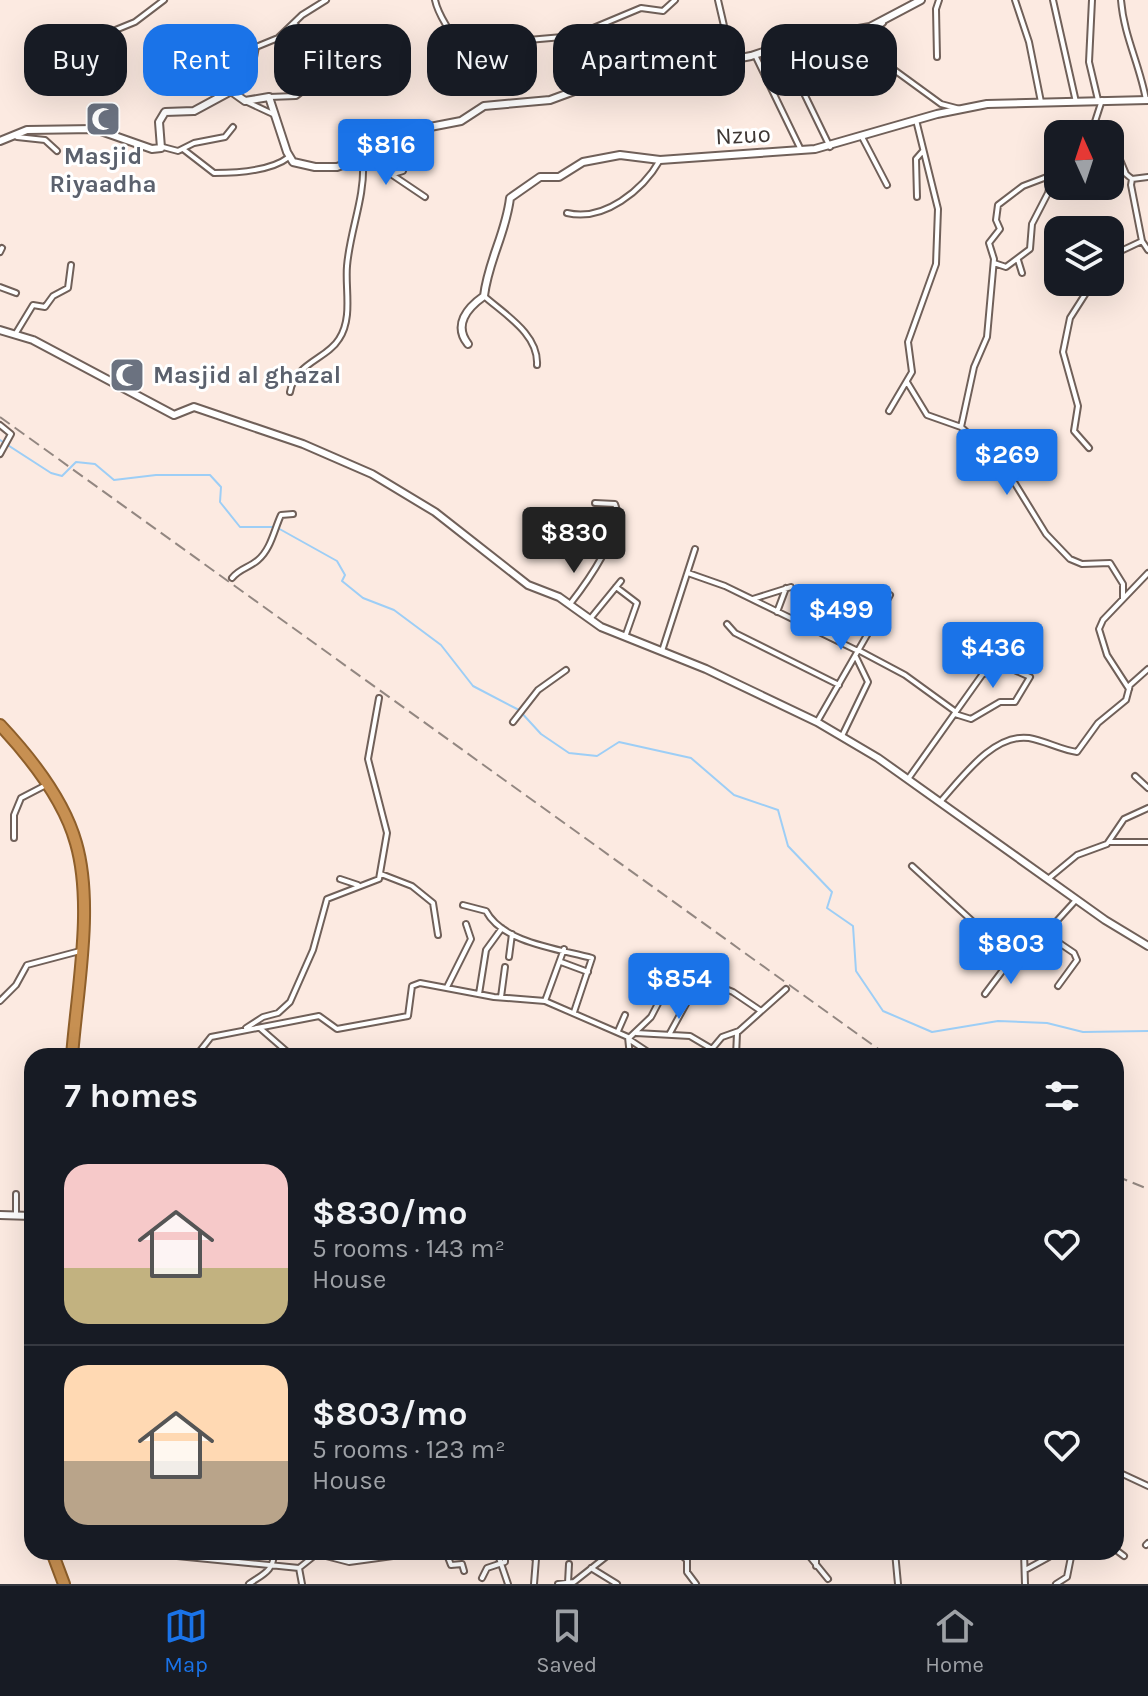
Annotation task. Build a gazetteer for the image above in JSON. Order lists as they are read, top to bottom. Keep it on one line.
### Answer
{"streets":{"street":["Nzuo"]},"places":{"mosque":["Masjid Riyaadha","Masjid al ghazal"]},"north":"top","page":{"chip":["Buy","Rent","Filters","New","Apartment","House"],"price":["$816","$269","$830","$499","$436","$803","$854"],"heading":"7 homes","list":[{"name":"$830/mo","note":"5 rooms · 143 m² · House"},{"name":"$803/mo","note":"5 rooms · 123 m² · House"}],"tabs":["Map","Saved","Home"]}}
